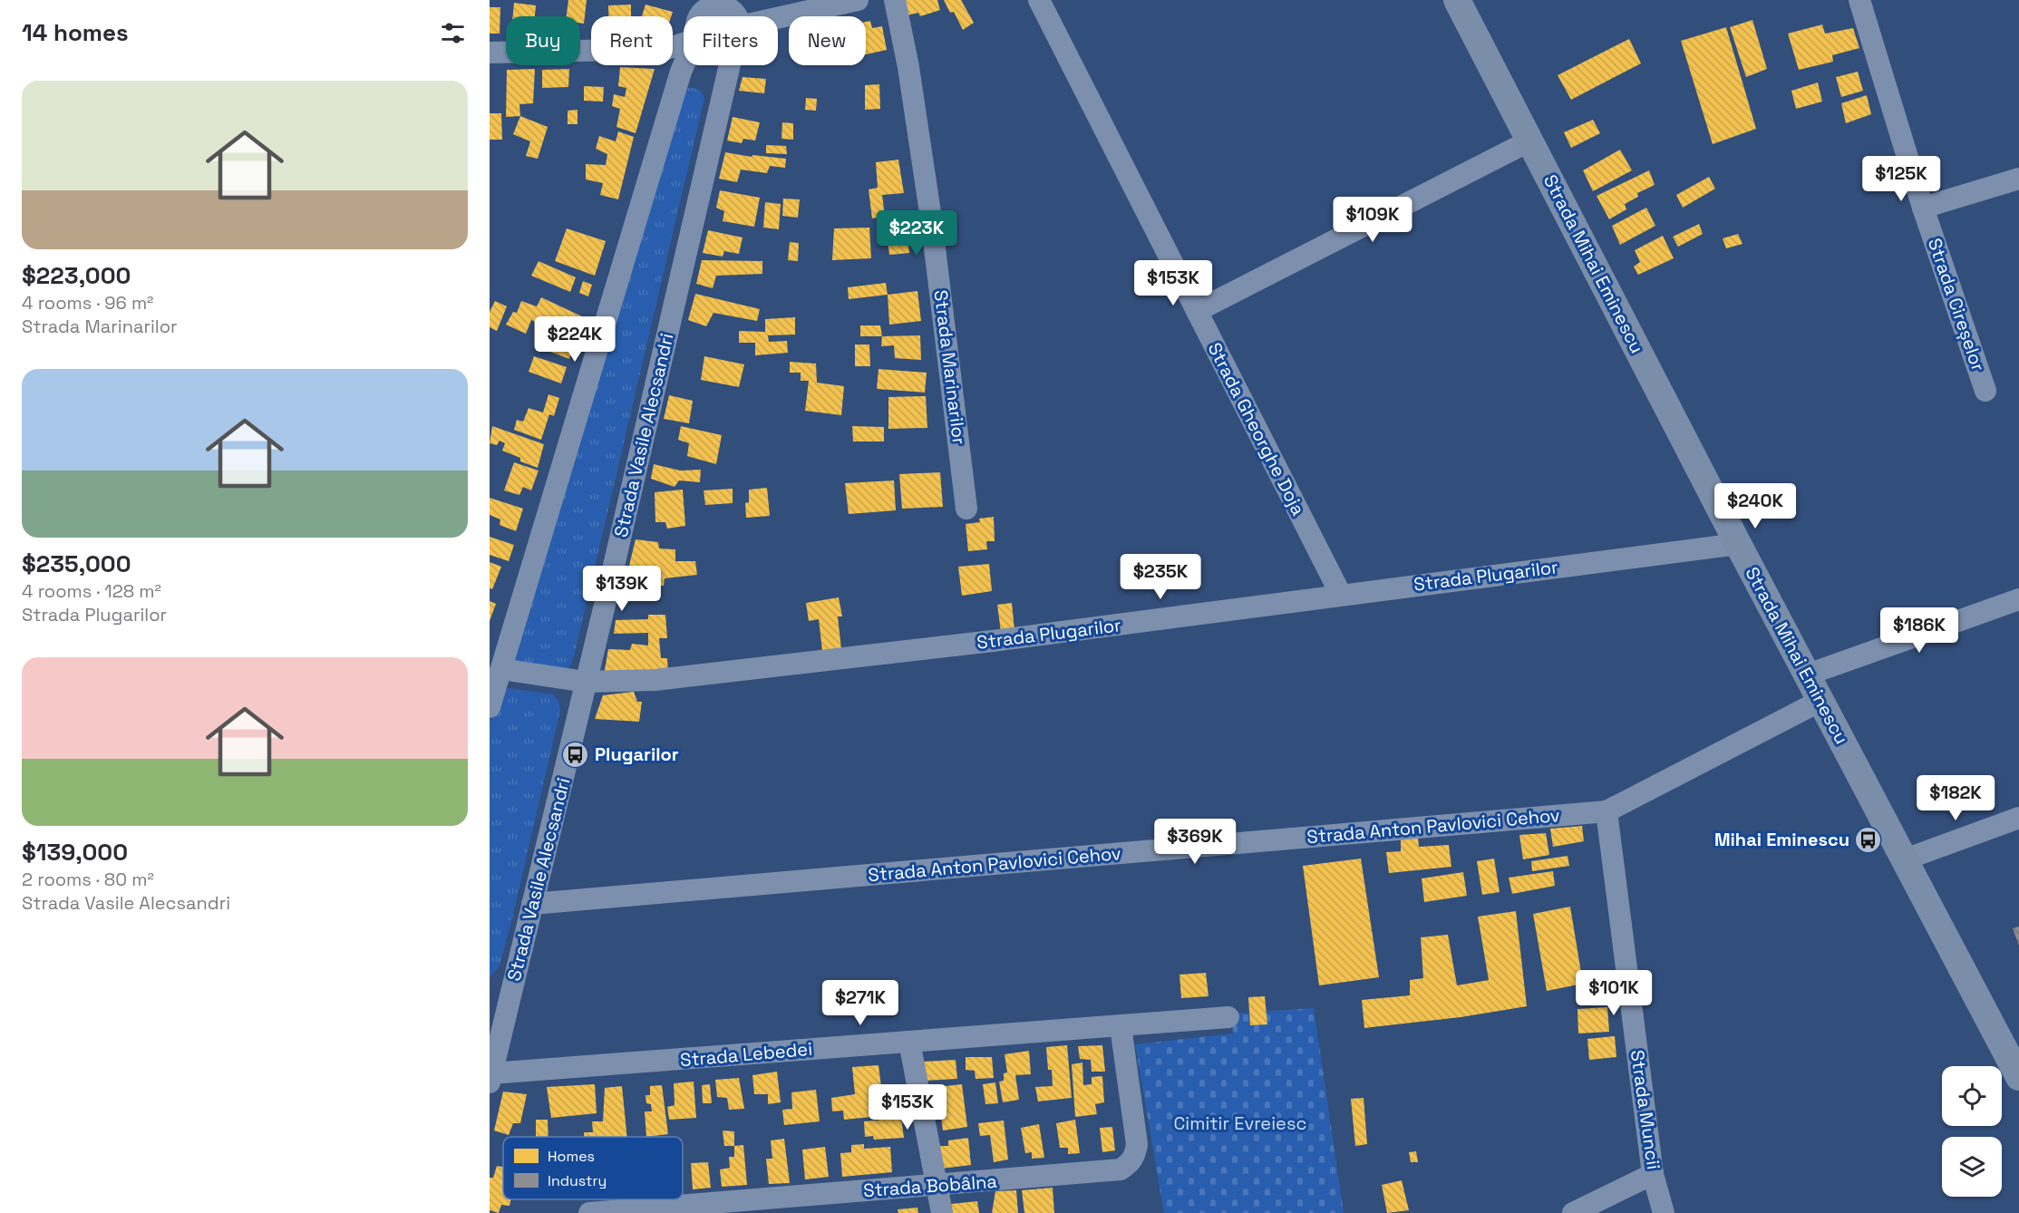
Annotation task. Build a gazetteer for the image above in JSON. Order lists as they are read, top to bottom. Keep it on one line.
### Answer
{"streets":{"main road":["Strada Mihai Eminescu"],"street":["Strada Cireșelor","Strada Marinarilor","Strada Gheorghe Doja","Strada Vasile Alecsandri","Strada Plugarilor","Strada Anton Pavlovici Cehov","Strada Lebedei","Strada Muncii","Strada Bobâlna"]},"crossings":[["Strada Mihai Eminescu","Strada Plugarilor"],["Strada Mihai Eminescu","Strada Anton Pavlovici Cehov"],["Strada Gheorghe Doja","Strada Plugarilor"],["Strada Vasile Alecsandri","Strada Plugarilor"],["Strada Vasile Alecsandri","Strada Anton Pavlovici Cehov"],["Strada Vasile Alecsandri","Strada Lebedei"],["Strada Anton Pavlovici Cehov","Strada Muncii"],["Strada Lebedei","Strada Bobâlna"]],"parks":["Cimitir Evreiesc"],"places":{"bus stop":["Plugarilor","Mihai Eminescu"]},"legend":["Homes","Industry"],"page":{"heading":"14 homes","chip":["Buy","Rent","Filters","New"],"list":[{"name":"$223,000","note":"4 rooms · 96 m² · Strada Marinarilor"},{"name":"$235,000","note":"4 rooms · 128 m² · Strada Plugarilor"},{"name":"$139,000","note":"2 rooms · 80 m² · Strada Vasile Alecsandri"}],"price":["$125K","$109K","$223K","$153K","$224K","$240K","$235K","$139K","$186K","$182K","$369K","$101K","$271K","$153K"]}}
